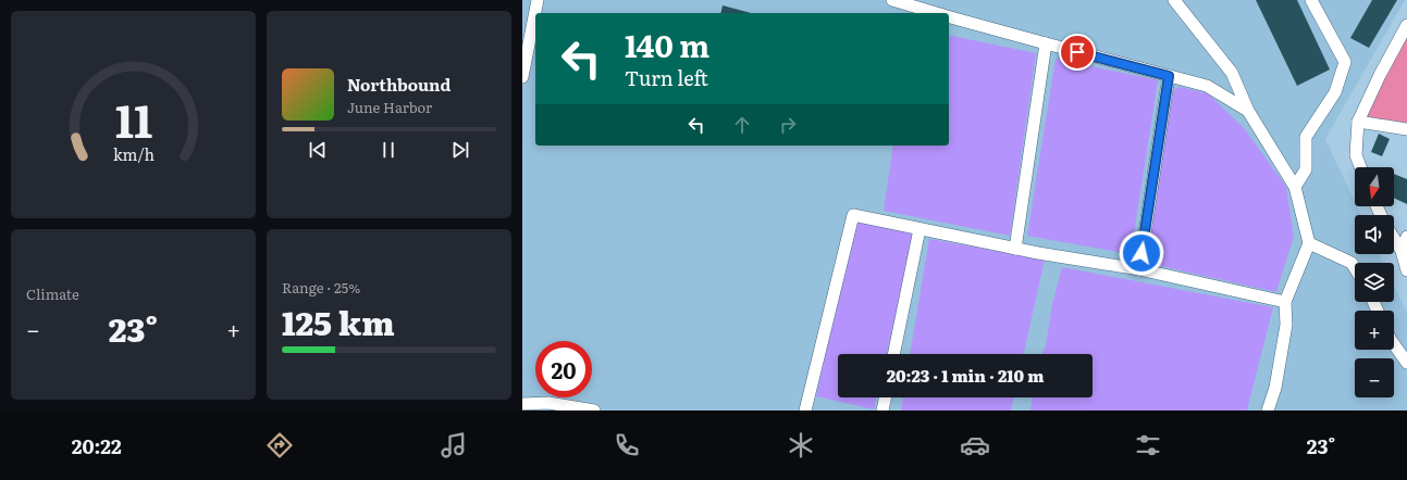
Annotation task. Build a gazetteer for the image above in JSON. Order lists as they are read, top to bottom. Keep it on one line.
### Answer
{"north":"bottom","page":{"turn":["140 m","Turn left"],"song":["Northbound","June Harbor"],"map_buttons":["+","−"],"tile":["Climate",["Range · 25%","125 km"]],"heat":["−","23°","+"],"limit":"20","trip":"20:23 · 1 min · 210 m","tabs":["20:22","23°"],"gauge":["11","km/h"]}}
